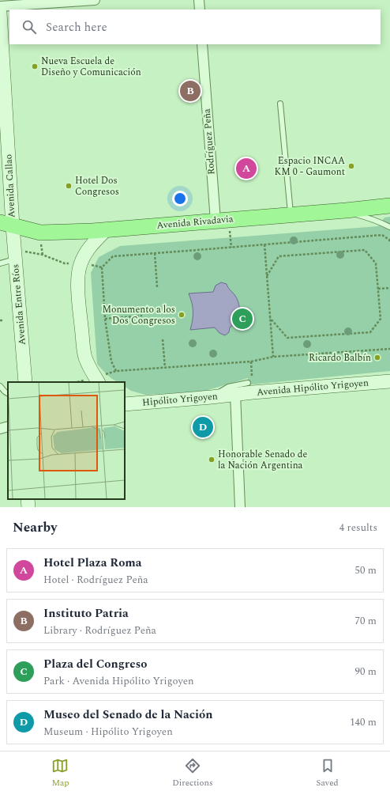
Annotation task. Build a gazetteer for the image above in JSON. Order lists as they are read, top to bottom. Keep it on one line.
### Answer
{"streets":{"main road":["Avenida Rivadavia"],"street":["Rodríguez Peña","Avenida Callao","Avenida Entre Ríos","Avenida Hipólito Yrigoyen","Hipólito Yrigoyen"]},"crossings":[["Rodríguez Peña","Avenida Rivadavia"],["Avenida Callao","Avenida Rivadavia"],["Avenida Callao","Avenida Entre Ríos"],["Avenida Rivadavia","Avenida Entre Ríos"],["Avenida Hipólito Yrigoyen","Hipólito Yrigoyen"]],"places":["Nueva Escuela de Diseño y Comunicación","Espacio INCAA KM 0 - Gaumont","Hotel Dos Congresos","Monumento a los Dos Congresos","Ricardo Balbín","Honorable Senado de la Nación Argentina"],"page":{"search":"Search here","pins":["B","A","C","D"],"heading":["Nearby","4 results"],"list":[{"mark":"A","name":"Hotel Plaza Roma","note":"Hotel · Rodríguez Peña","value":"50 m"},{"mark":"B","name":"Instituto Patria","note":"Library · Rodríguez Peña","value":"70 m"},{"mark":"C","name":"Plaza del Congreso","note":"Park · Avenida Hipólito Yrigoyen","value":"90 m"},{"mark":"D","name":"Museo del Senado de la Nación","note":"Museum · Hipólito Yrigoyen","value":"140 m"}],"nav":["Map","Directions","Saved"]}}
